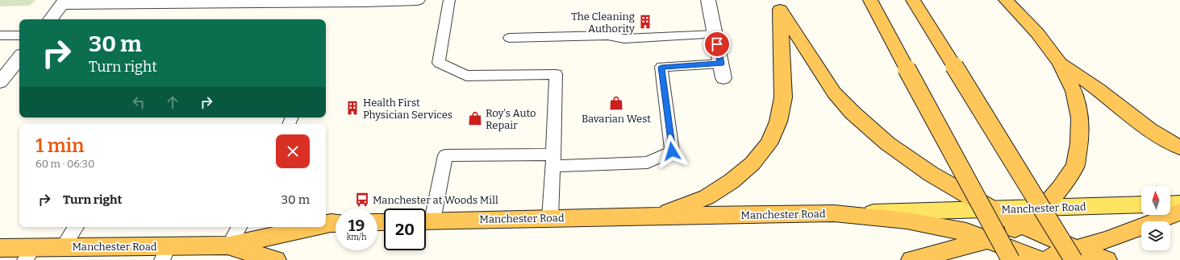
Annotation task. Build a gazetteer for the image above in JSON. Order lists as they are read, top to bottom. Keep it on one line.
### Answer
{"streets":{"highway":["Manchester Road"]},"places":{"building":["The Cleaning Authority","Health First Physician Services"],"shop":["Bavarian West","Roy's Auto Repair"],"bus stop":["Manchester at Woods Mill"]},"north":"top","page":{"turn":["30 m","Turn right"],"heading":["1 min","60 m · 06:30"],"list":[{"name":"Turn right","value":"30 m"}],"speed":"19 km/h","limit":"20"}}
